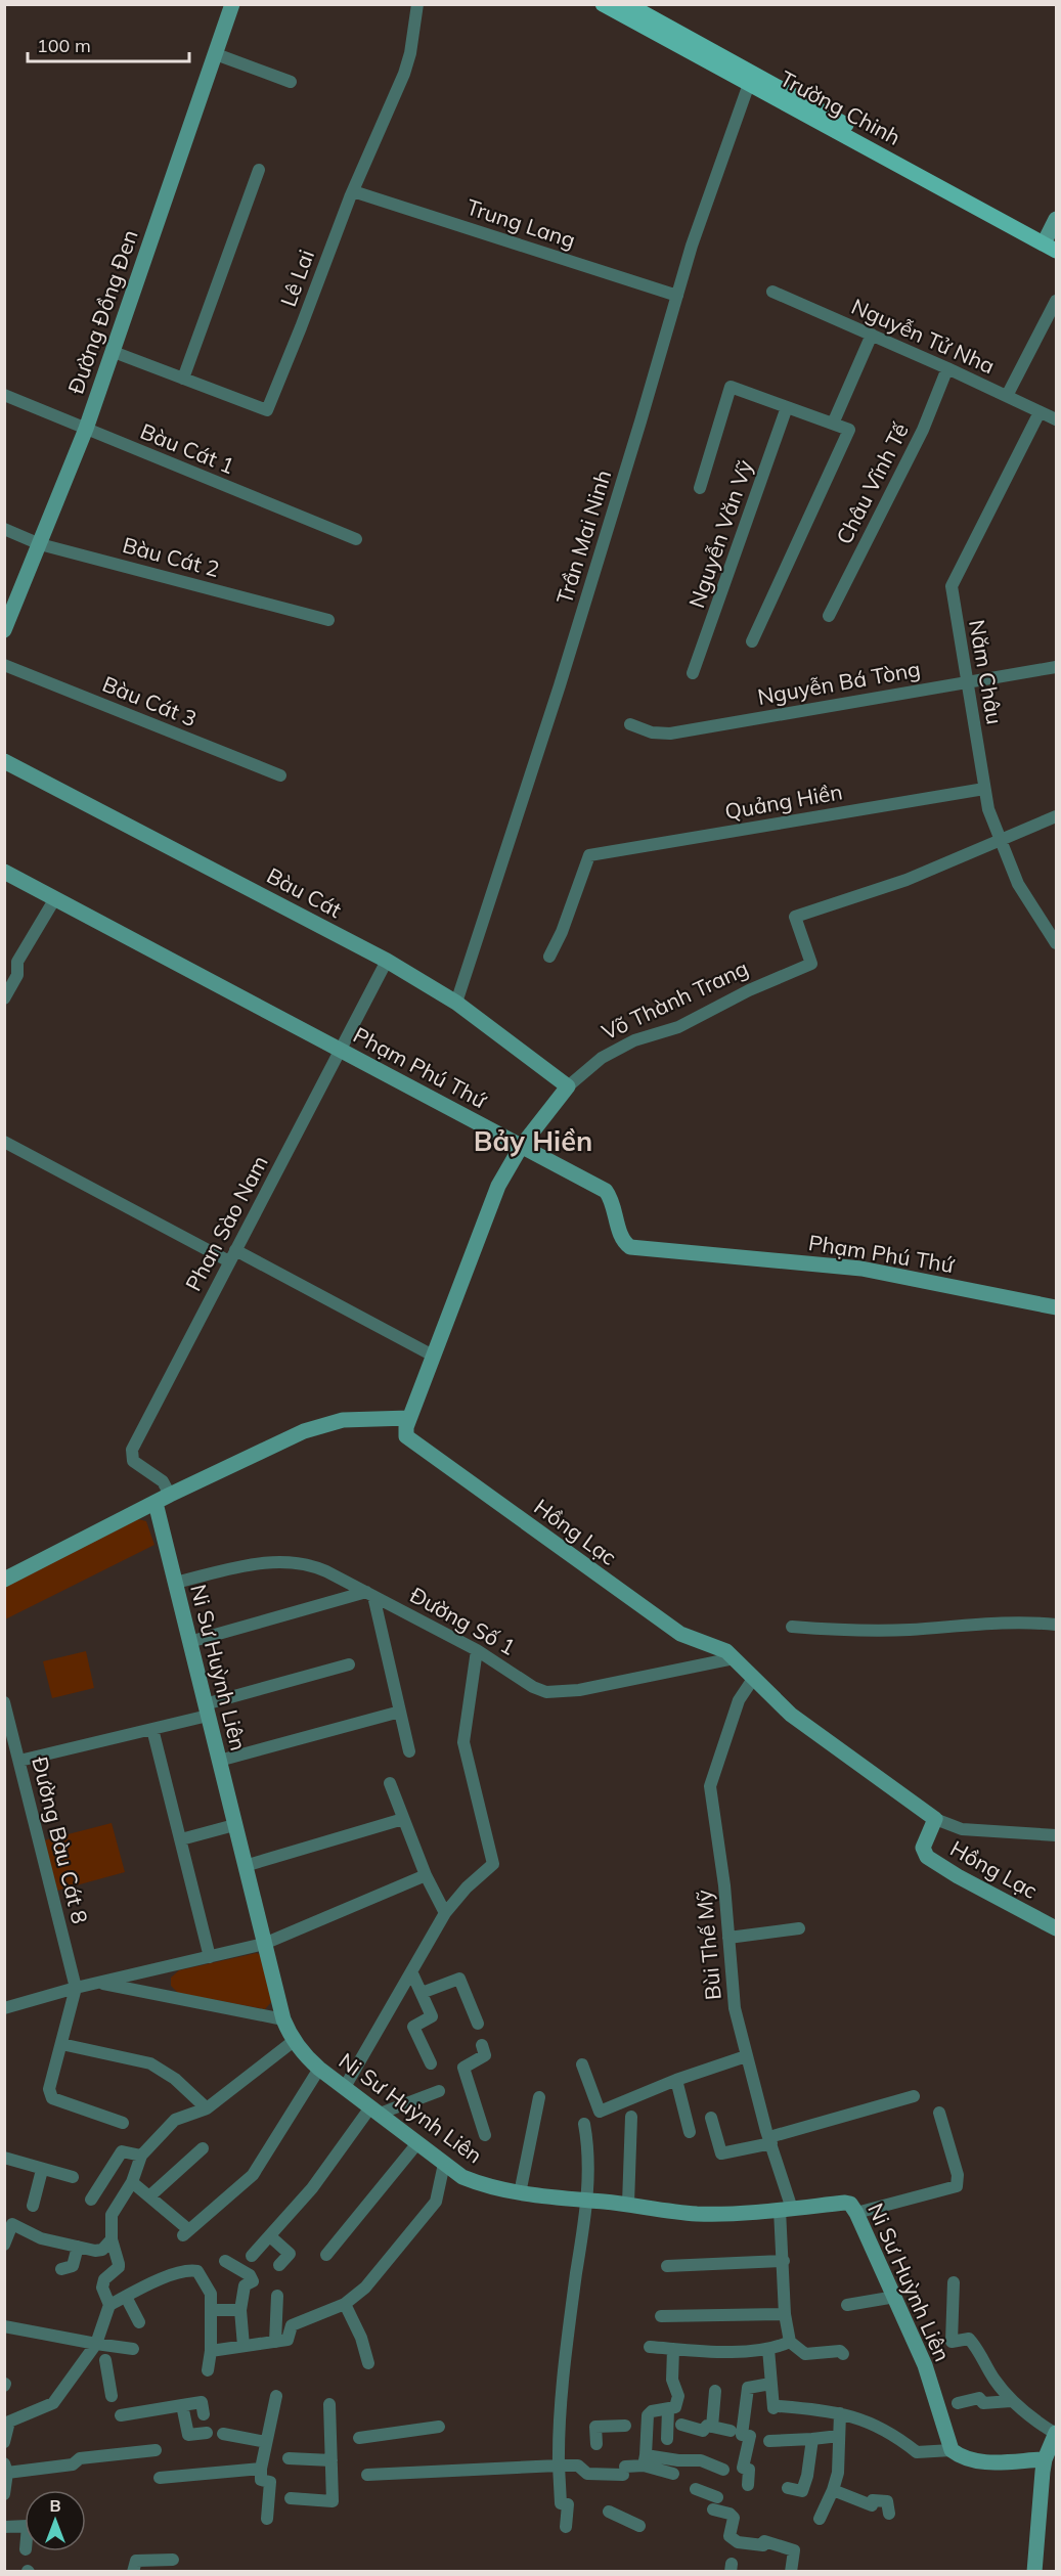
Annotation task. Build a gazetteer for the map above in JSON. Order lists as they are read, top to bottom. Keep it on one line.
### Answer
{"streets":{"main road":["Trường Chinh"],"street":["Trung Lang","Lê Lai","Đường Đồng Đen","Nguyễn Tử Nha","Bàu Cát 1","Châu Vĩnh Tế","Nguyễn Văn Vỹ","Trần Mai Ninh","Bàu Cát 2","Năm Châu","Nguyễn Bá Tòng","Bàu Cát 3","Quảng Hiền","Bàu Cát","Võ Thành Trang","Phạm Phú Thứ","Phan Sào Nam","Hồng Lạc","Đường Số 1","Ni Sư Huỳnh Liên","Đường Bàu Cát 8","Bùi Thế Mỹ"]},"crossings":[["Trường Chinh","Trần Mai Ninh"],["Trung Lang","Lê Lai"],["Trung Lang","Trần Mai Ninh"],["Lê Lai","Đường Đồng Đen"],["Đường Đồng Đen","Bàu Cát 1"],["Đường Đồng Đen","Bàu Cát 2"],["Nguyễn Tử Nha","Châu Vĩnh Tế"],["Nguyễn Tử Nha","Năm Châu"],["Trần Mai Ninh","Bàu Cát"],["Năm Châu","Nguyễn Bá Tòng"],["Năm Châu","Quảng Hiền"],["Năm Châu","Võ Thành Trang"],["Bàu Cát","Võ Thành Trang"],["Bàu Cát","Phan Sào Nam"],["Võ Thành Trang","Phạm Phú Thứ"],["Võ Thành Trang","Hồng Lạc"],["Phạm Phú Thứ","Phan Sào Nam"],["Hồng Lạc","Đường Số 1"],["Hồng Lạc","Bùi Thế Mỹ"],["Đường Số 1","Ni Sư Huỳnh Liên"],["Ni Sư Huỳnh Liên","Bùi Thế Mỹ"]],"districts":["Bảy Hiền"],"scale_bar":"100 m","north":"top"}
